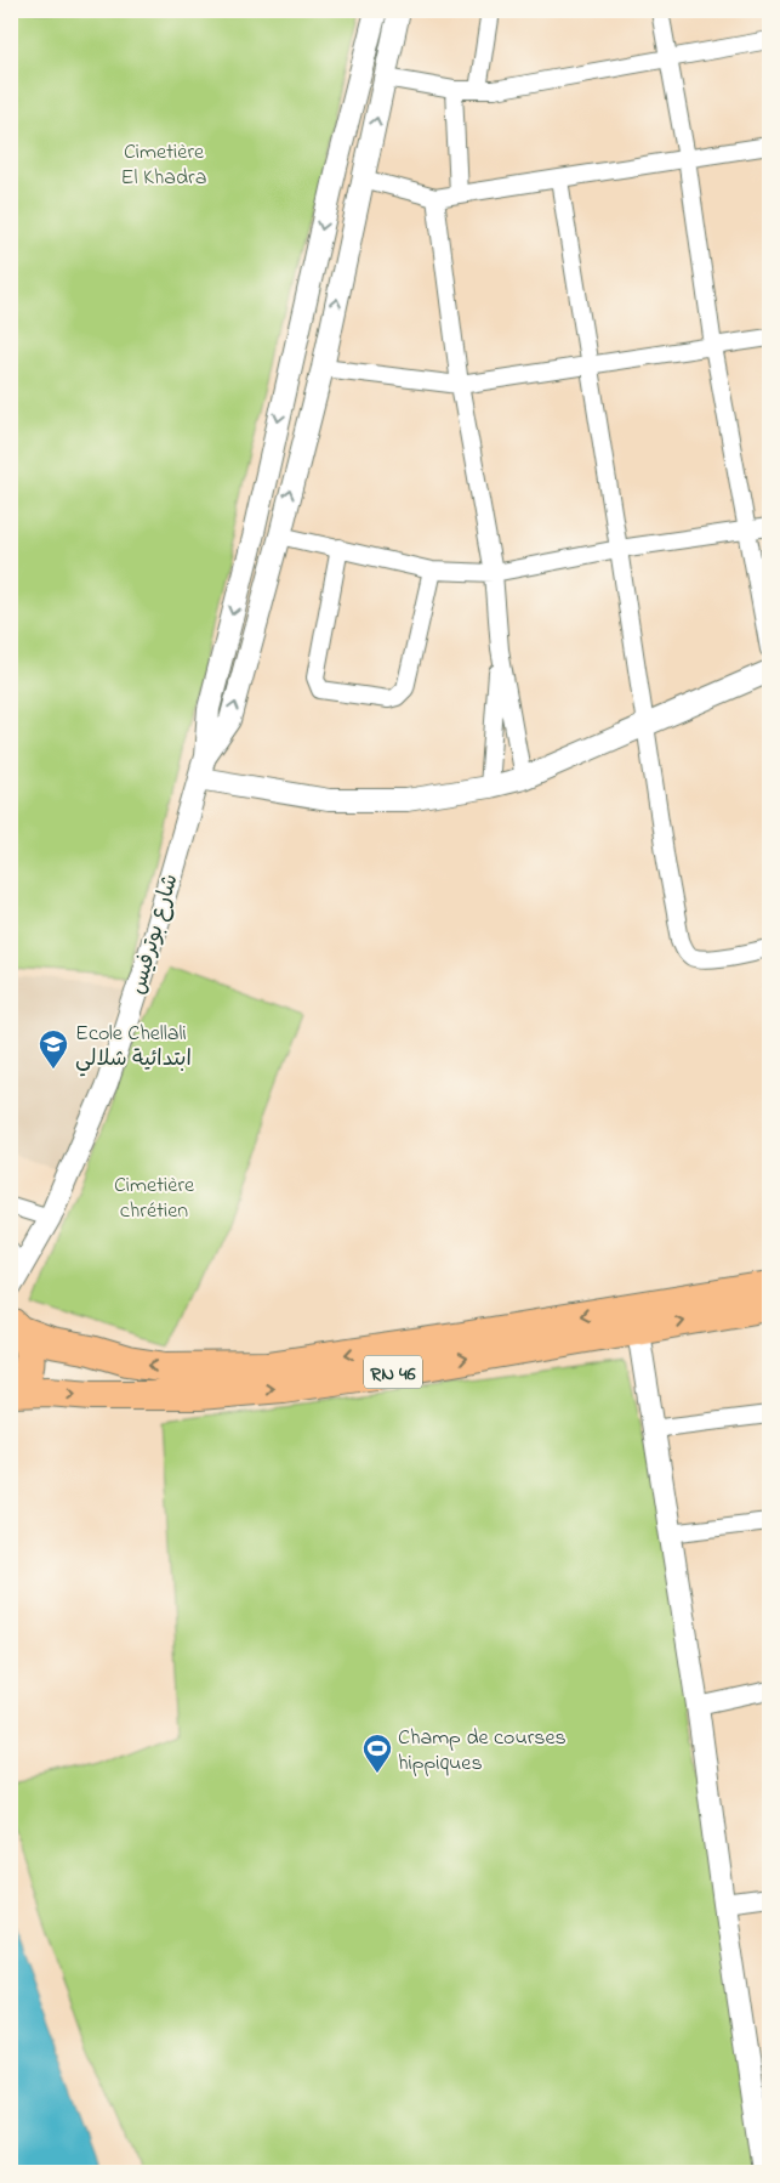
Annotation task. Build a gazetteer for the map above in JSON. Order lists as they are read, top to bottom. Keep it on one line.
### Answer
{"streets":{"highway":["RN 46"],"street":["شارع بوترفيس"]},"parks":["Cimetière El Khadra","Cimetière chrétien"],"places":{"school or university":["Ecole Chellali ابتدائية شلالي"],"sports":["Champ de courses hippiques"]}}
